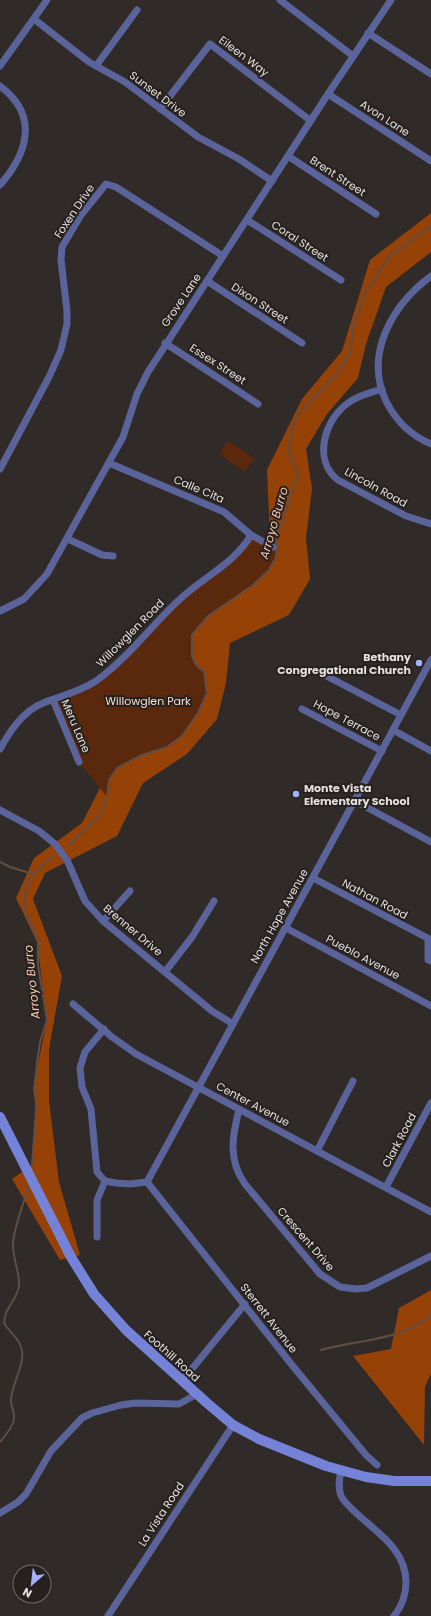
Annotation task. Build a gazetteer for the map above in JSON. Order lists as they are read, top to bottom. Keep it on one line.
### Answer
{"streets":{"main road":["Foothill Road"],"street":["Eileen Way","Sunset Drive","Avon Lane","Brent Street","Foxen Drive","Coral Street","Grove Lane","Dixon Street","Essex Street","Lincoln Road","Calle Cita","Willowglen Road","Hope Terrace","Meru Lane","Nathan Road","North Hope Avenue","Brenner Drive","Pueblo Avenue","Center Avenue","Clark Road","Crescent Drive","Sterrett Avenue","La Vista Road"]},"crossings":[["Eileen Way","Sunset Drive"],["Eileen Way","Grove Lane"],["Sunset Drive","Grove Lane"],["Avon Lane","Grove Lane"],["Brent Street","Grove Lane"],["Foxen Drive","Grove Lane"],["Coral Street","Grove Lane"],["Grove Lane","Dixon Street"],["Grove Lane","Essex Street"],["Grove Lane","Calle Cita"],["Calle Cita","Willowglen Road"],["Willowglen Road","Meru Lane"],["Hope Terrace","North Hope Avenue"],["Nathan Road","North Hope Avenue"],["North Hope Avenue","Brenner Drive"],["North Hope Avenue","Pueblo Avenue"],["North Hope Avenue","Center Avenue"],["North Hope Avenue","Sterrett Avenue"],["Center Avenue","Clark Road"],["Center Avenue","Crescent Drive"],["Foothill Road","La Vista Road"]],"water":["Arroyo Burro"],"parks":["Willowglen Park"],"places":["Bethany Congregational Church","Monte Vista Elementary School"],"north":"bottom left"}
